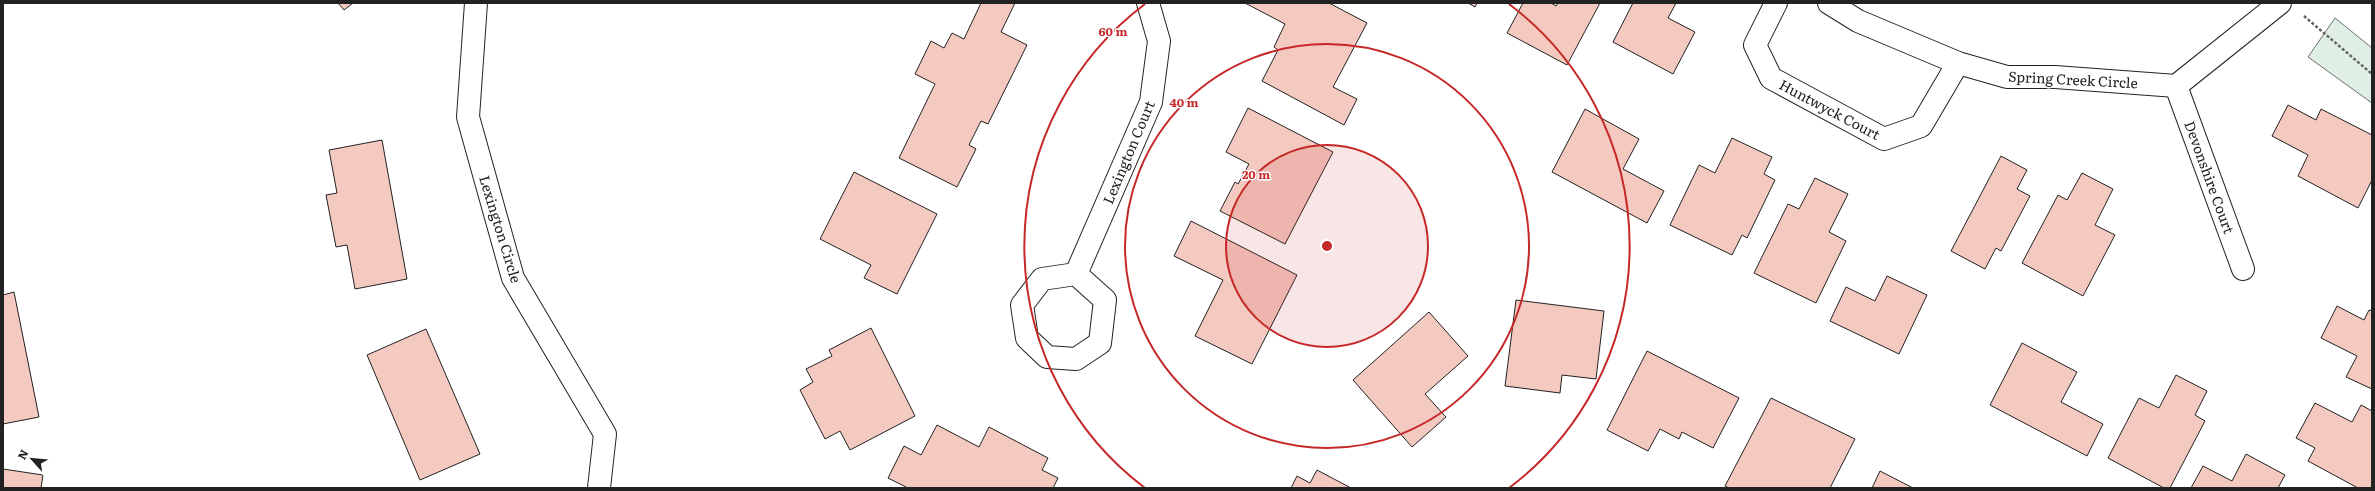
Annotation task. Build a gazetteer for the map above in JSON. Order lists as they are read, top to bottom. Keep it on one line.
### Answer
{"streets":{"street":["Spring Creek Circle","Huntwyck Court","Lexington Court","Devonshire Court","Lexington Circle"]},"crossings":[["Spring Creek Circle","Huntwyck Court"],["Spring Creek Circle","Devonshire Court"]],"north":"top left","rings":["60 m","40 m","20 m"]}
